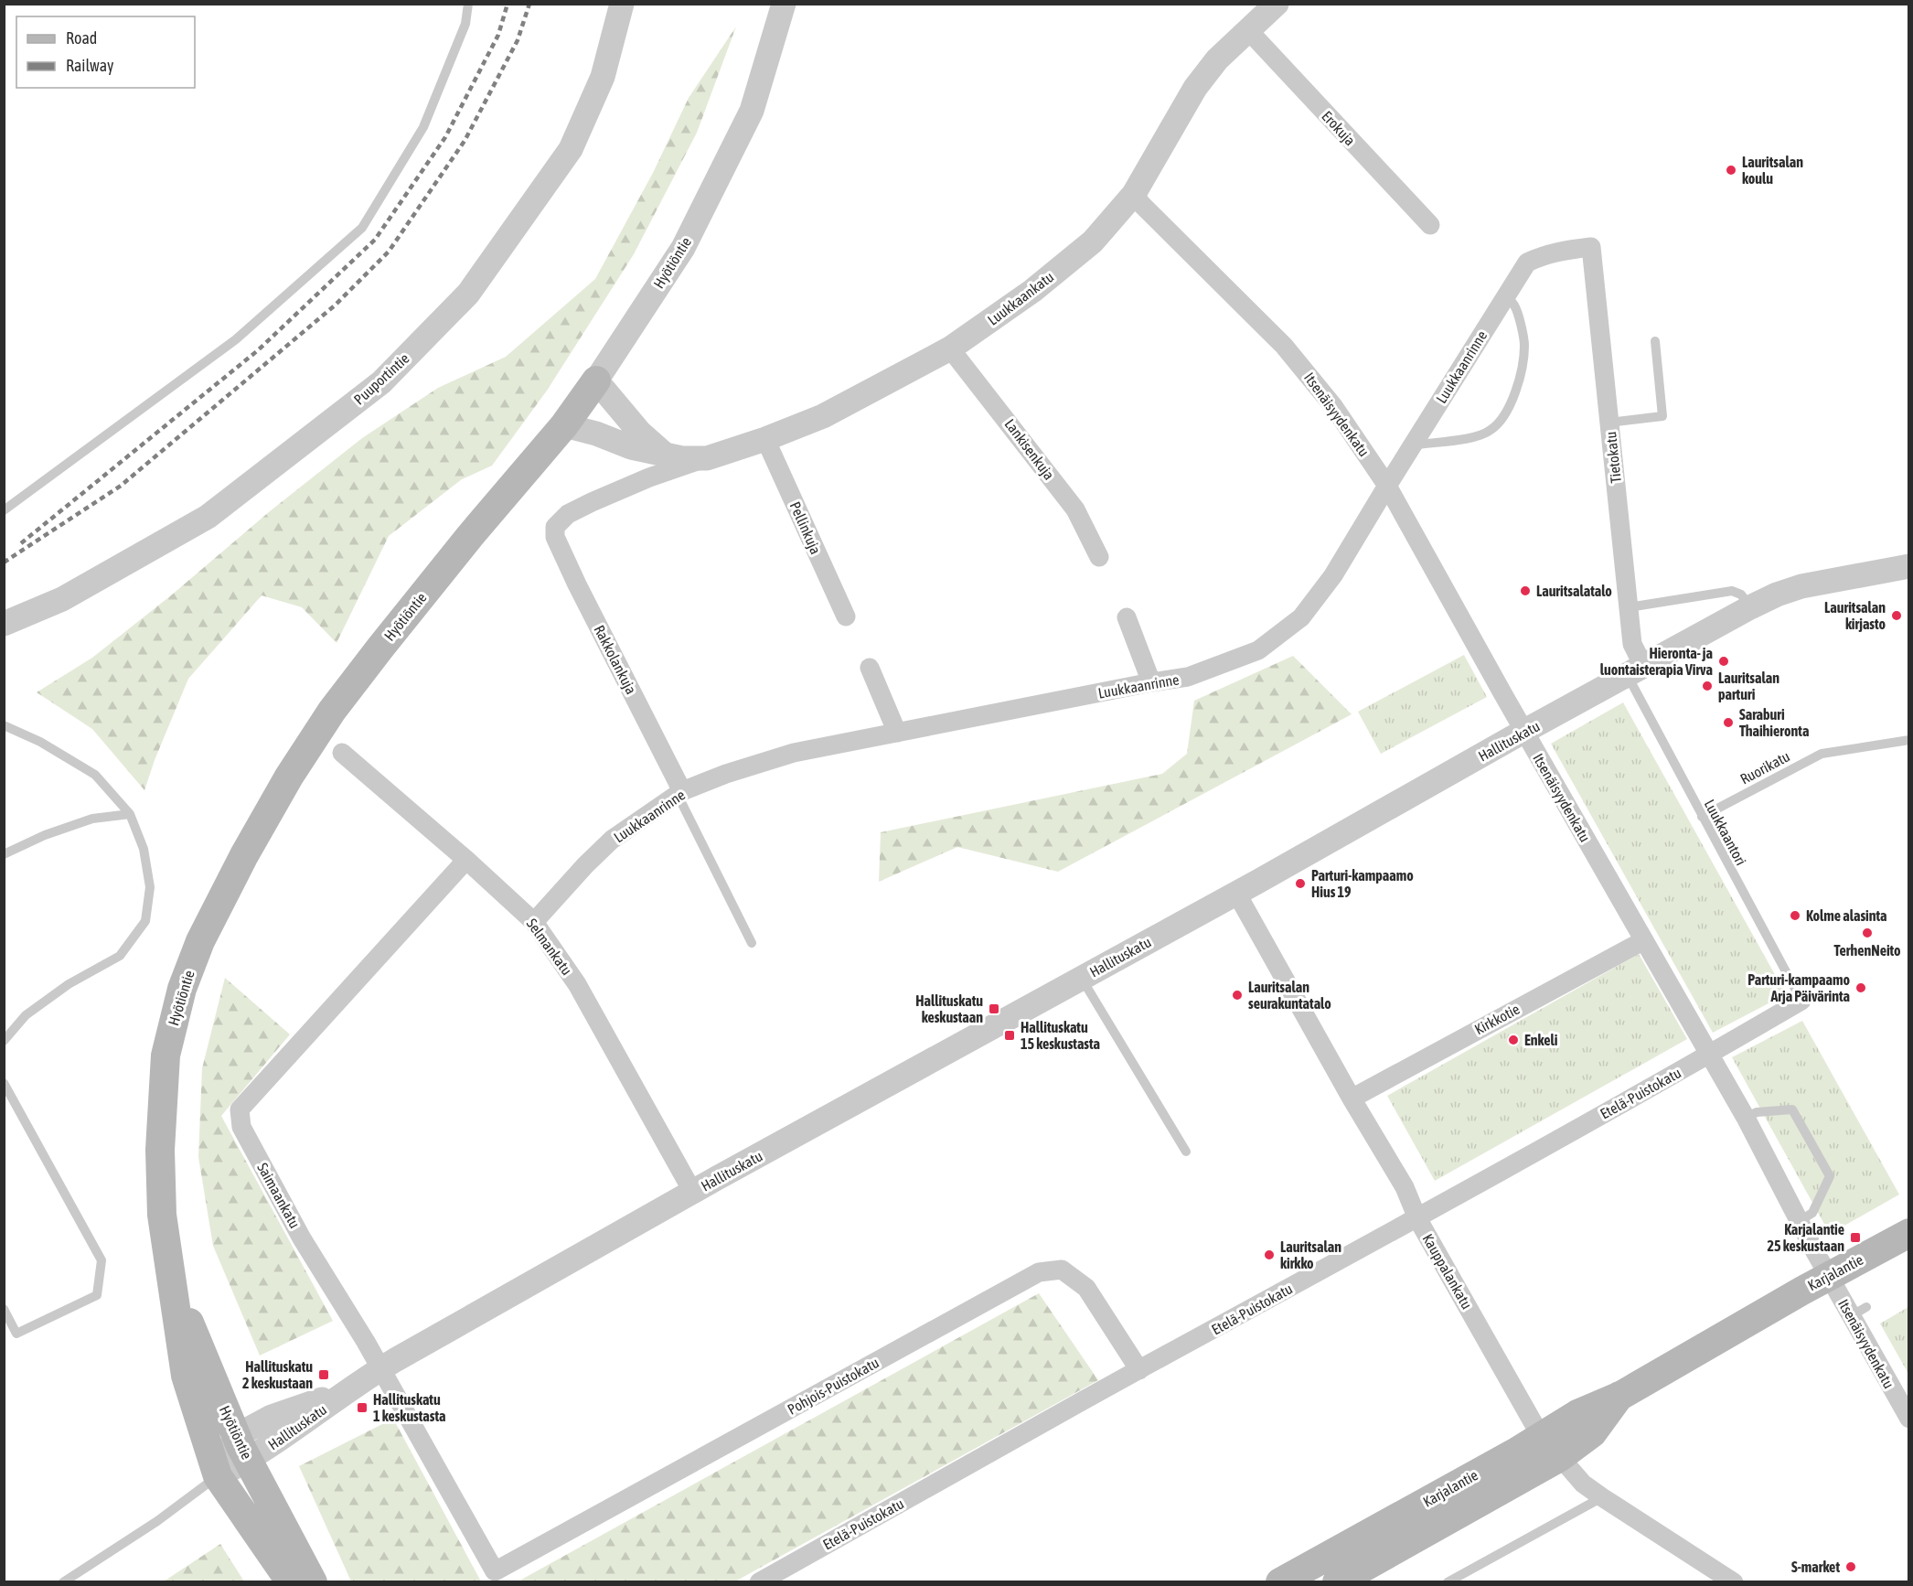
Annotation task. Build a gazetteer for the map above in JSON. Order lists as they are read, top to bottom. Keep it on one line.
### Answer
{"streets":{"main road":["Hyötiöntie","Karjalantie"],"street":["Erokuja","Luukkaankatu","Luukkaanrinne","Puuportintie","Itsenäisyydenkatu","Lankisenkuja","Tietokatu","Pellinkuja","Rakkolankuja","Hallituskatu","Selmankatu","Kirkkotie","Etelä-Puistokatu","Saimaankatu","Kauppalankatu","Pohjois-Puistokatu"],"lane":["Ruorikatu","Luukkaantori"]},"crossings":[["Erokuja","Luukkaankatu"],["Hyötiöntie","Luukkaankatu"],["Hyötiöntie","Hallituskatu"],["Luukkaankatu","Itsenäisyydenkatu"],["Luukkaankatu","Lankisenkuja"],["Luukkaankatu","Pellinkuja"],["Luukkaankatu","Rakkolankuja"],["Luukkaanrinne","Itsenäisyydenkatu"],["Luukkaanrinne","Tietokatu"],["Luukkaanrinne","Rakkolankuja"],["Luukkaanrinne","Selmankatu"],["Itsenäisyydenkatu","Hallituskatu"],["Itsenäisyydenkatu","Kirkkotie"],["Itsenäisyydenkatu","Etelä-Puistokatu"],["Itsenäisyydenkatu","Karjalantie"],["Tietokatu","Hallituskatu"],["Tietokatu","Luukkaantori"],["Hallituskatu","Luukkaantori"],["Hallituskatu","Selmankatu"],["Hallituskatu","Saimaankatu"],["Hallituskatu","Kauppalankatu"],["Ruorikatu","Luukkaantori"],["Luukkaantori","Etelä-Puistokatu"],["Selmankatu","Saimaankatu"],["Kirkkotie","Kauppalankatu"],["Etelä-Puistokatu","Kauppalankatu"],["Etelä-Puistokatu","Pohjois-Puistokatu"],["Saimaankatu","Pohjois-Puistokatu"],["Kauppalankatu","Karjalantie"]],"places":{"other":["Lauritsalan koulu","Lauritsalatalo","Lauritsalan kirjasto","Hieronta- ja luontaisterapia Virva","Lauritsalan parturi","Saraburi Thaihieronta","Parturi-kampaamo Hius 19","Kolme alasinta","TerhenNeito","Parturi-kampaamo Arja Päivärinta","Lauritsalan seurakuntatalo","Enkeli","Lauritsalan kirkko","S-market"],"transit":["Hallituskatu keskustaan","Hallituskatu 15 keskustasta","Karjalantie 25 keskustaan","Hallituskatu 2 keskustaan","Hallituskatu 1 keskustasta"]},"legend":["Road","Railway"]}
